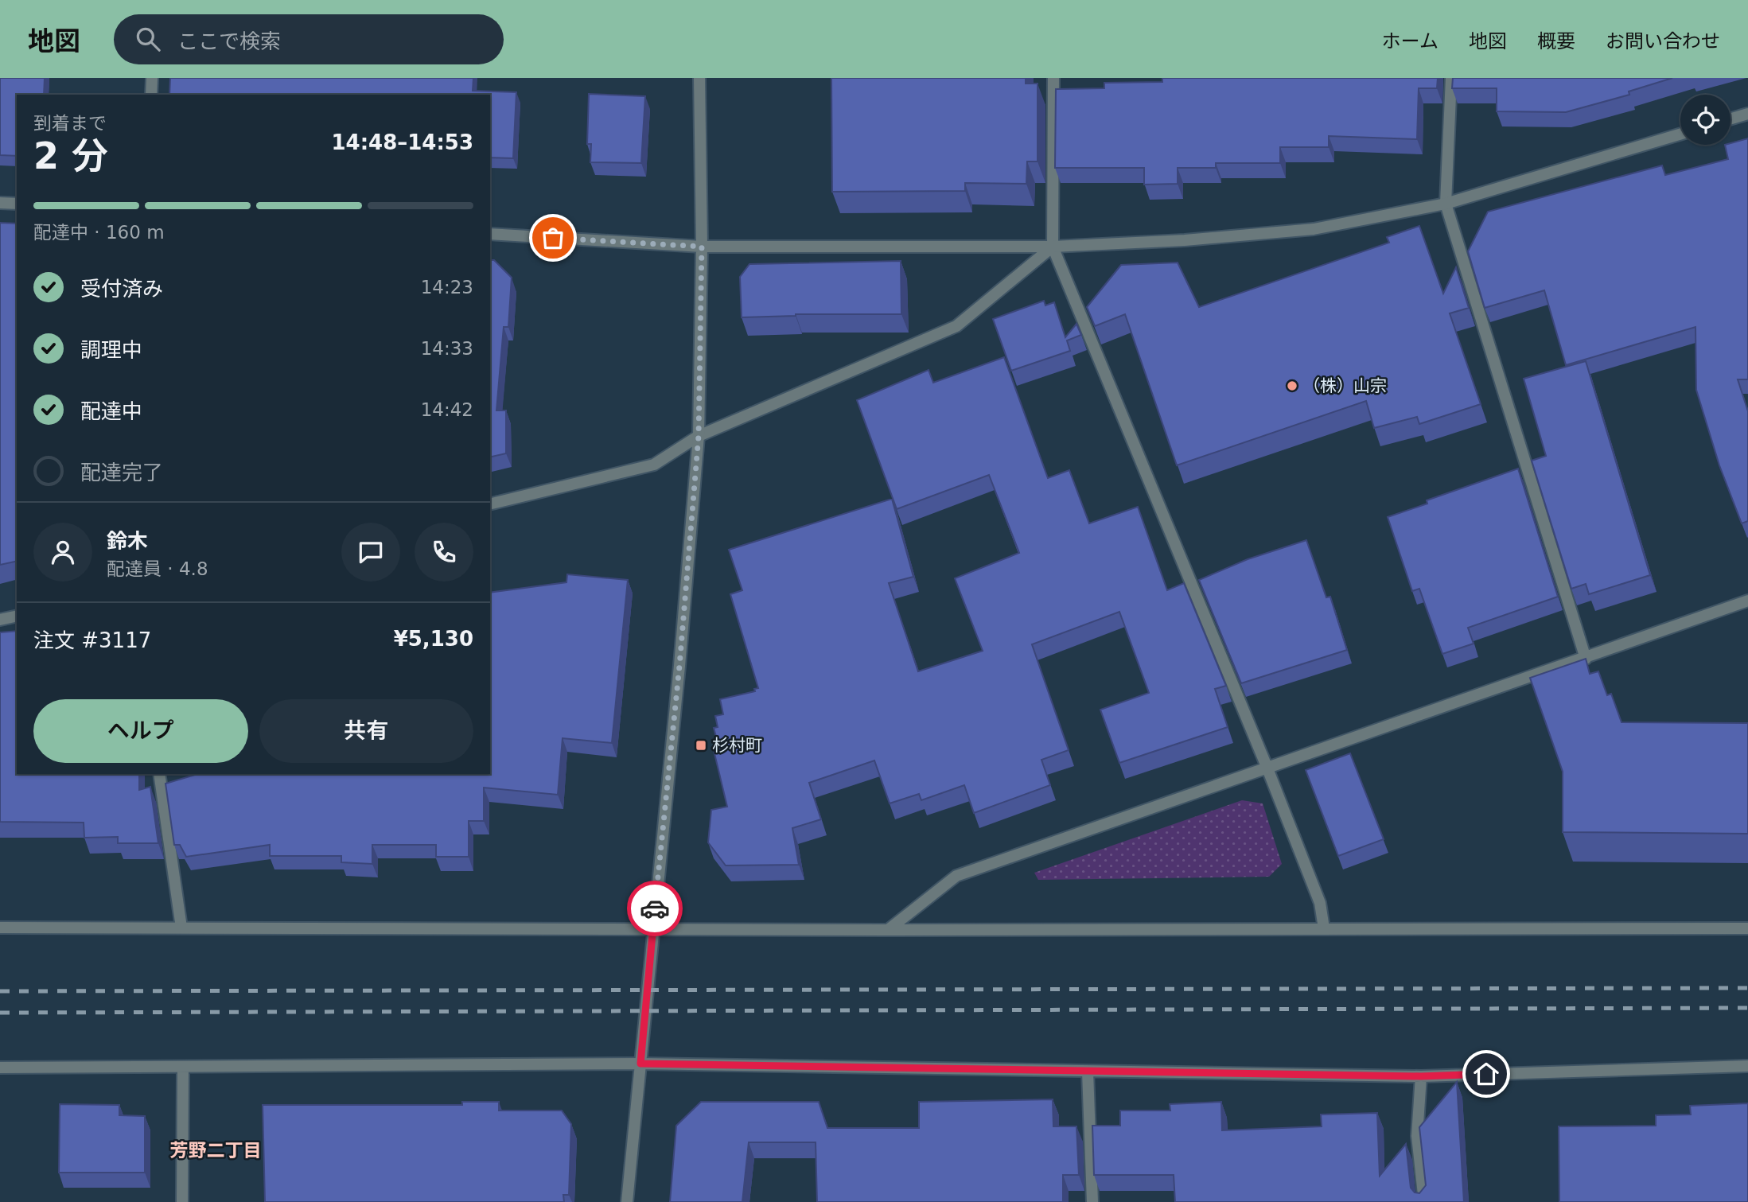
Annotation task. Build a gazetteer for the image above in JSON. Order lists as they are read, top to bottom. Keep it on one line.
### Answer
{"districts":["芳野二丁目"],"places":{"other":["（株）山宗"],"transit":["杉村町"]},"page":{"header":"地図","search":"ここで検索","nav":["ホーム","地図","概要","お問い合わせ"],"heading":["2 分","到着まで","14:48–14:53"],"panel":["鈴木","配達員 · 4.8","注文 #3117","¥5,130"],"bar":"配達中 · 160 m","list":[["受付済み","14:23"],["調理中","14:33"],["配達中","14:42"],"配達完了"],"buttons":["ヘルプ","共有"]}}
